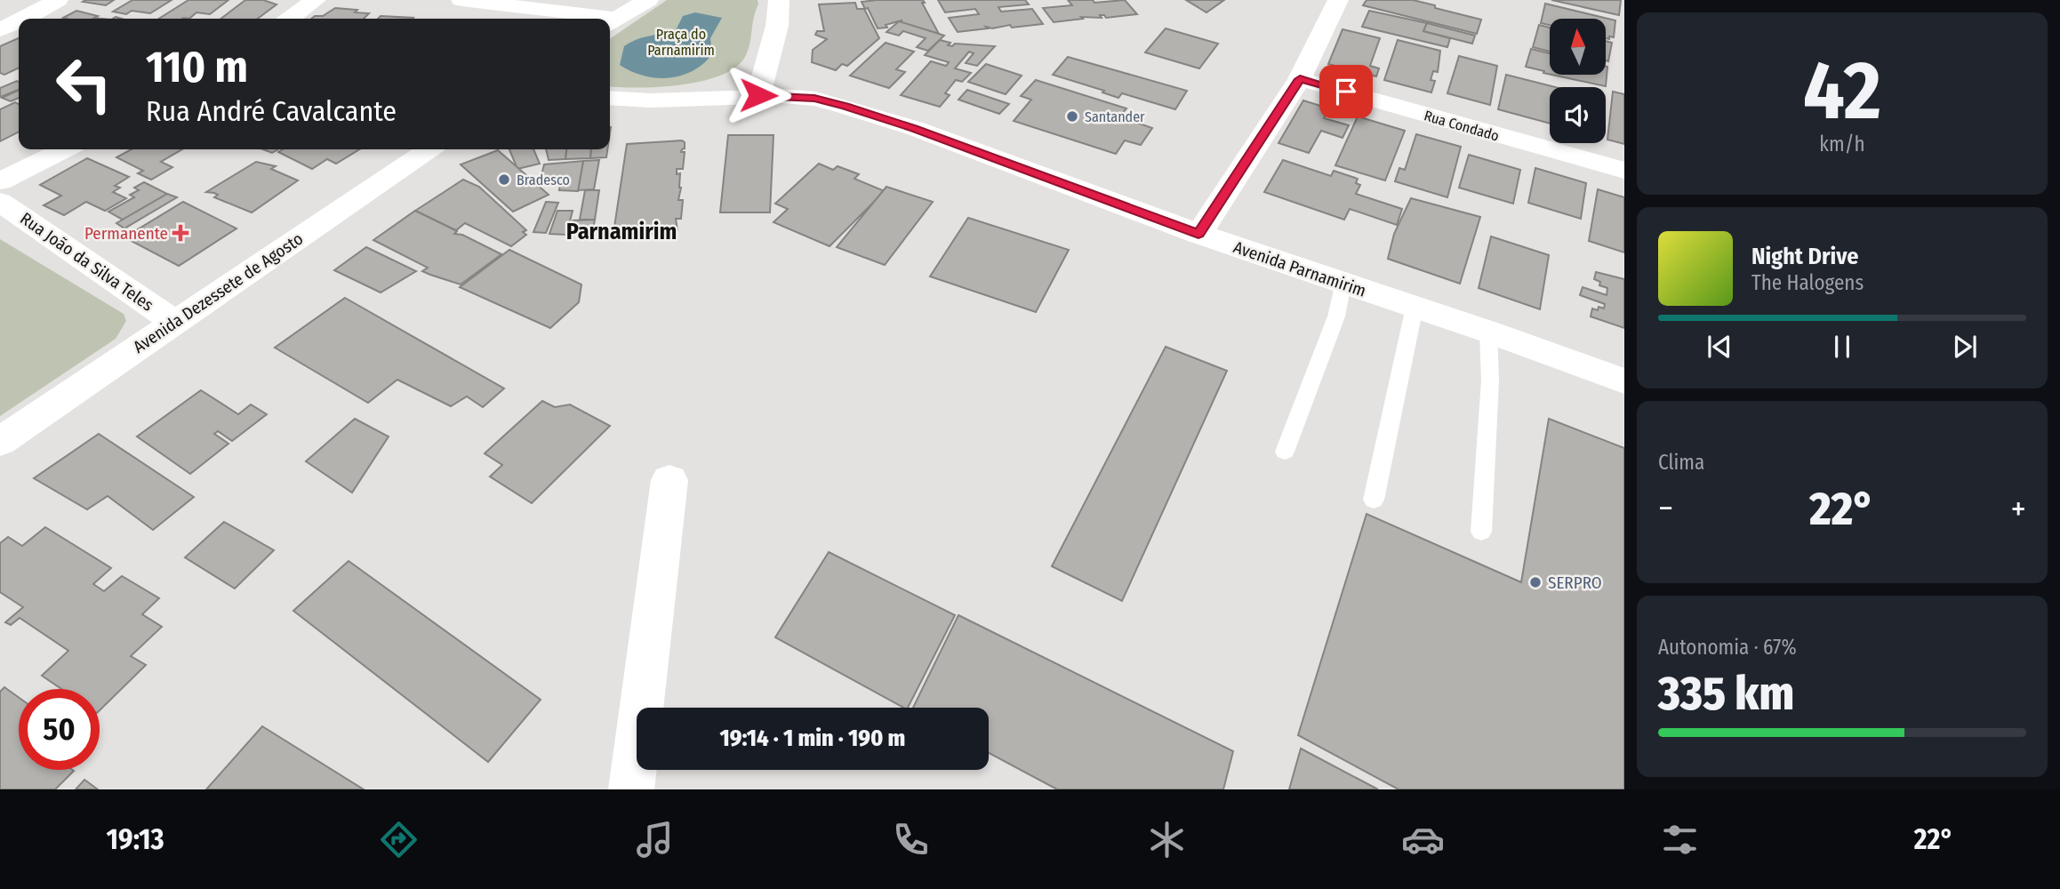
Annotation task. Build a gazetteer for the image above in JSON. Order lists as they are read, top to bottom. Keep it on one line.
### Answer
{"streets":{"street":["Rua Condado","Rua João da Silva Teles","Avenida Parnamirim","Avenida Dezessete de Agosto"]},"crossings":[["Rua João da Silva Teles","Avenida Dezessete de Agosto"]],"districts":["Parnamirim"],"parks":["Praça do Parnamirim"],"places":{"other":["Santander","Bradesco","SERPRO"],"health":["Permanente"]},"north":"top","page":{"tile":[["42","km/h"],"Clima",["Autonomia · 67%","335 km"]],"turn":["110 m","Rua André Cavalcante"],"song":["Night Drive","The Halogens"],"heat":["−","22°","+"],"limit":"50","trip":"19:14 · 1 min · 190 m","tabs":["19:13","22°"]}}
